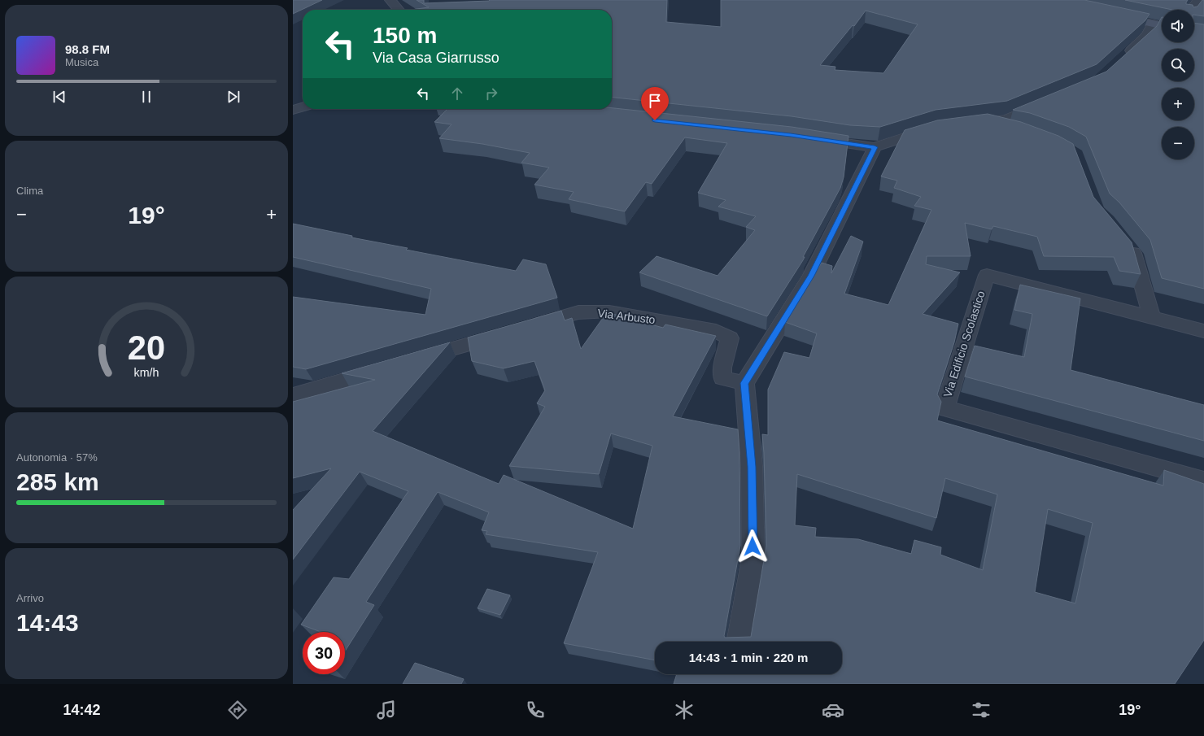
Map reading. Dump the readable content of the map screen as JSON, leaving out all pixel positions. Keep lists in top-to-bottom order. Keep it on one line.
{"streets":{"street":["Via Arbusto","Via Edificio Scolastico"]},"page":{"map_buttons":["+","−"],"turn":["150 m","Via Casa Giarrusso"],"song":["98.8 FM","Musica"],"tile":["Clima",["Autonomia · 57%","285 km"],["Arrivo","14:43"]],"heat":["−","19°","+"],"limit":"30","trip":"14:43 · 1 min · 220 m","tabs":["14:42","19°"],"gauge":["20","km/h"]}}
